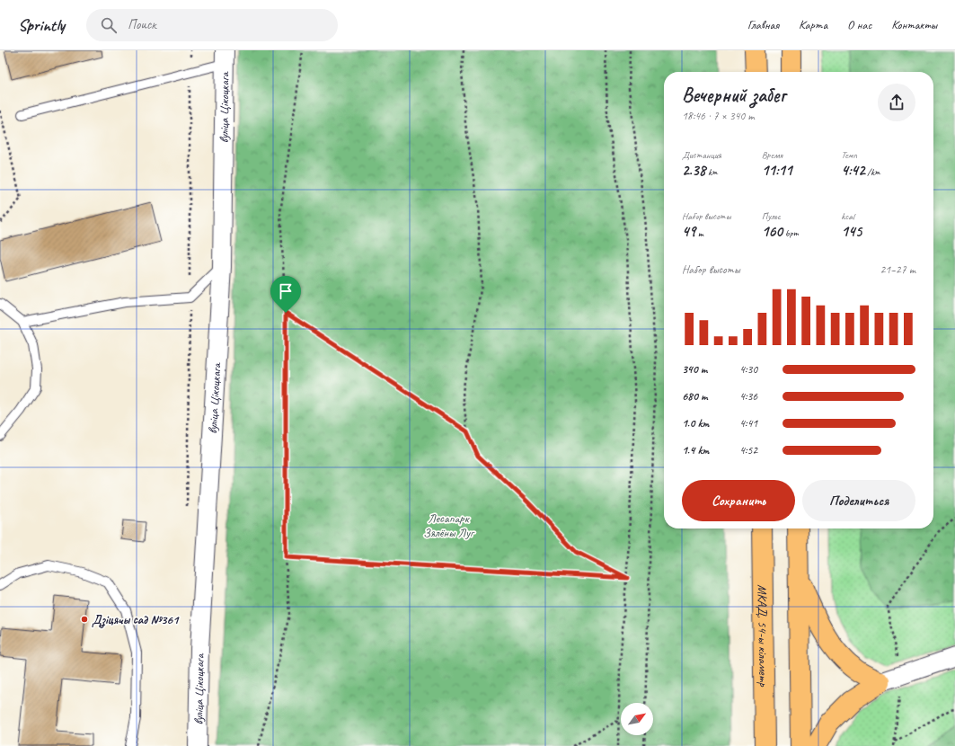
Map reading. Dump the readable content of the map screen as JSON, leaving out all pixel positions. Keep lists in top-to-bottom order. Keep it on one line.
{"streets":{"highway":["МКАД, 54-ы кіламетр"],"street":["вуліца Цікоцкага"]},"parks":["Лесапарк Зялёны Луг"],"places":["Дзіцячы сад №361"],"north":"top right","page":{"header":"Sprintly","search":"Поиск","nav":["Главная","Карта","О нас","Контакты"],"heading":["Вечерний забег","18:46 · 7 × 340 m"],"stats":[["Дистанция","2.38 km"],["Время","11:11"],["Темп","4:42 /km"],["Набор высоты","49 m"],["Пульс","160 bpm"],["kcal","145"]],"chart":["Набор высоты","21–27 m"],"list":[{"name":"340 m","note":"4:30"},{"name":"680 m","note":"4:36"},{"name":"1.0 km","note":"4:41"},{"name":"1.4 km","note":"4:52"}],"buttons":["Сохранить","Поделиться"]}}
